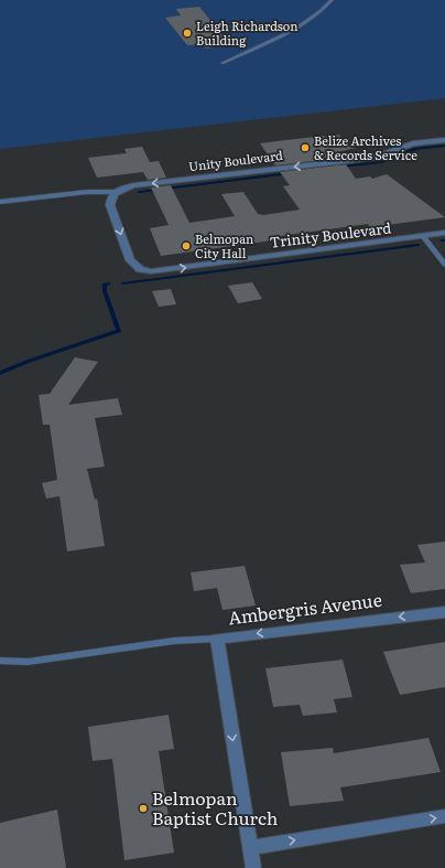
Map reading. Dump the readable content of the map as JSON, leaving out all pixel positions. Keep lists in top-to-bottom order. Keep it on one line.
{"streets":{"street":["Unity Boulevard","Trinity Boulevard","Ambergris Avenue"]},"crossings":[["Unity Boulevard","Trinity Boulevard"]],"one_way":["Unity Boulevard","Trinity Boulevard"],"places":["Leigh Richardson Building","Belize Archives & Records Service","Belmopan City Hall","Belmopan Baptist Church"]}
